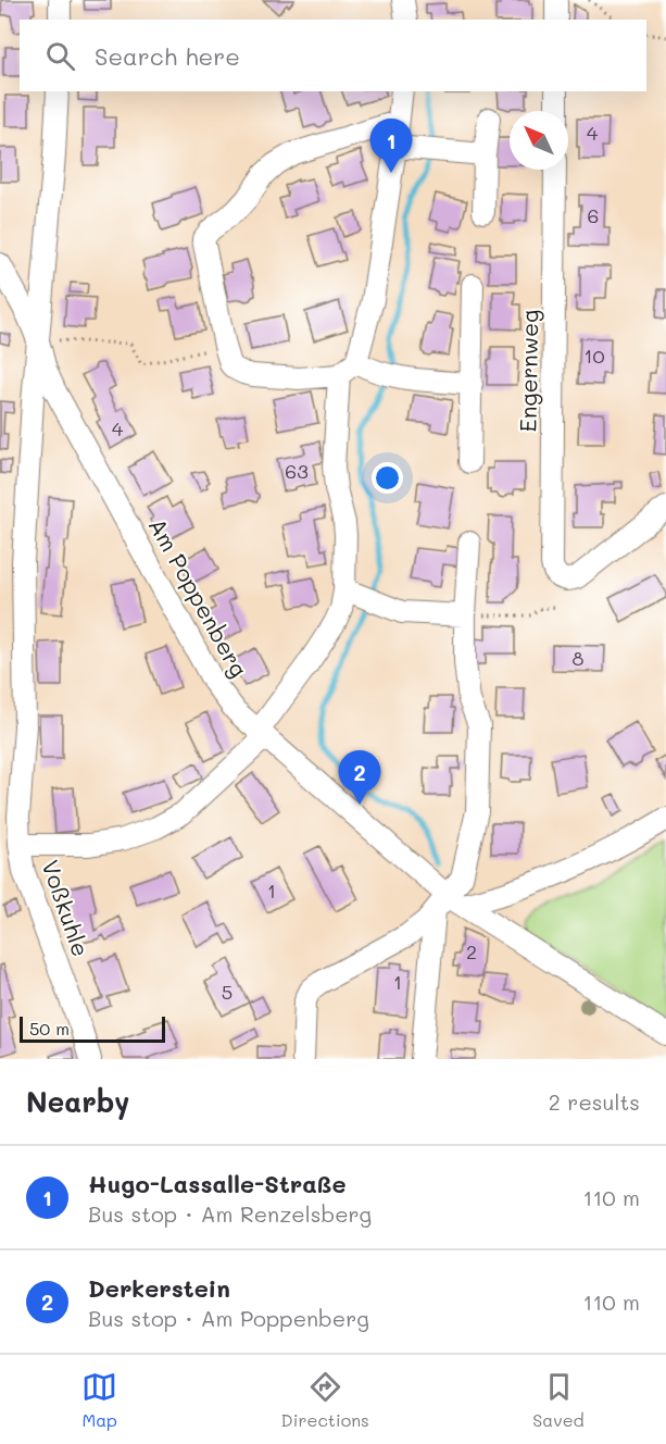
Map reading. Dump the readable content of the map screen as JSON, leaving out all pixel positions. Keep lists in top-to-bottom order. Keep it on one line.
{"streets":{"street":["Engernweg","Am Poppenberg","Voßkuhle"]},"crossings":[["Am Poppenberg","Voßkuhle"]],"house_numbers":["4","6","10","4","63","8","1","2","1","5"],"scale_bar":"50 m","north":"top left","page":{"search":"Search here","pins":["1","2"],"scale":"50 m","heading":["Nearby","2 results"],"list":[{"mark":"1","name":"Hugo-Lassalle-Straße","note":"Bus stop · Am Renzelsberg","value":"110 m"},{"mark":"2","name":"Derkerstein","note":"Bus stop · Am Poppenberg","value":"110 m"}],"nav":["Map","Directions","Saved"]}}
